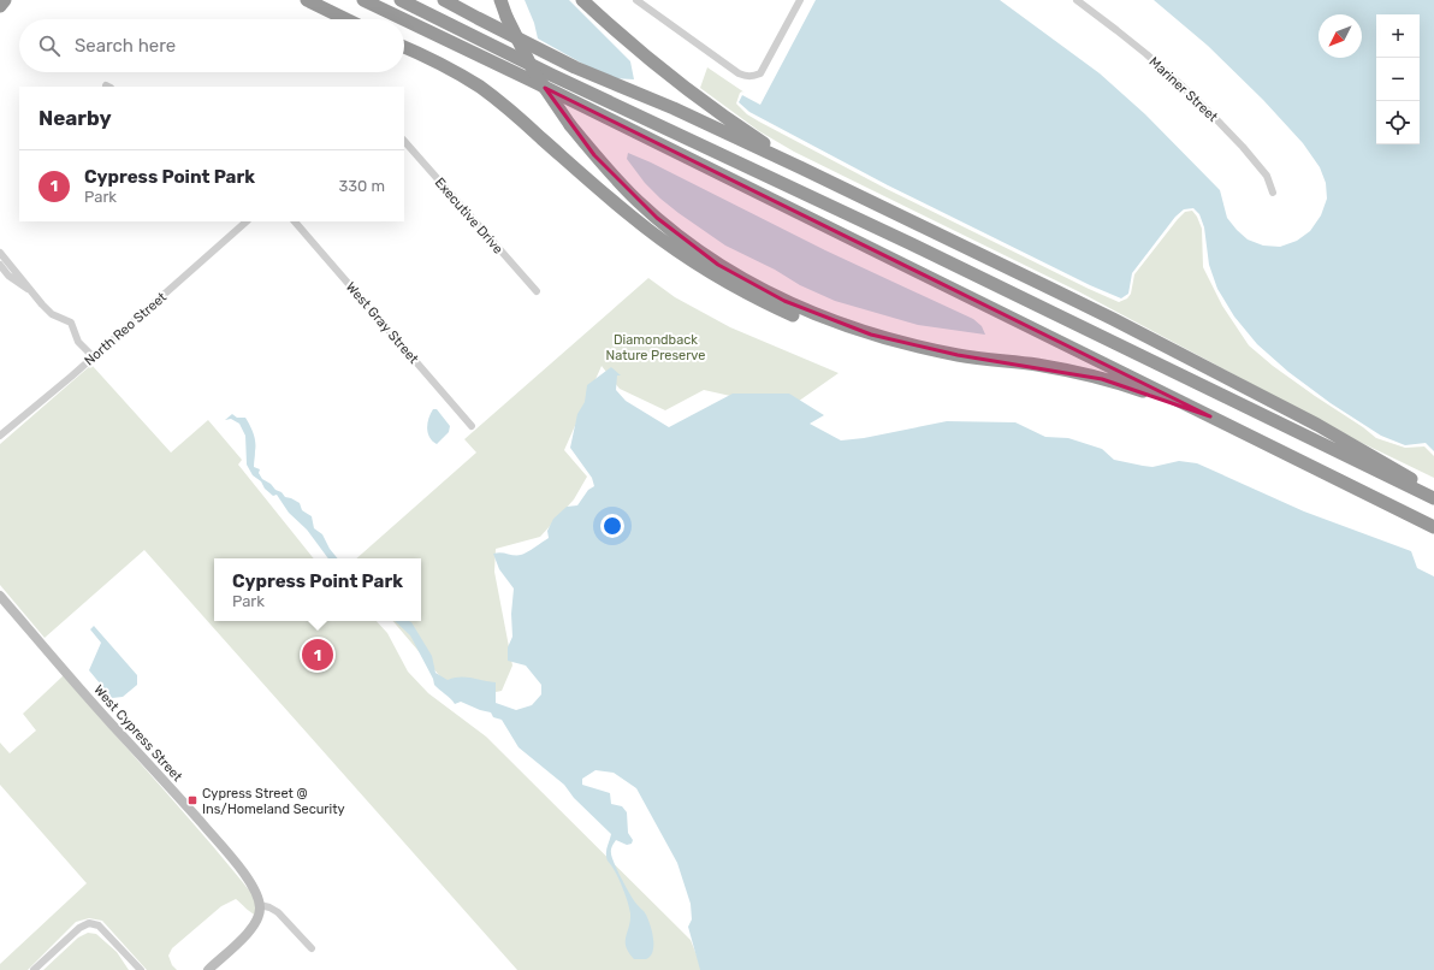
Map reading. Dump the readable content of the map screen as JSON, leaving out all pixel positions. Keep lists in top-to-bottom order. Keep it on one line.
{"streets":{"street":["Mariner Street","Executive Drive","West Gray Street","North Reo Street","West Cypress Street"]},"parks":["Diamondback Nature Preserve"],"places":{"transit":["Cypress Street @ Ins/Homeland Security"]},"north":"bottom left","page":{"map_buttons":["+","−"],"search":"Search here","heading":"Nearby","list":[{"mark":"1","name":"Cypress Point Park","note":"Park","value":"330 m"}],"popup":["Cypress Point Park","Park"],"pins":"1"}}
